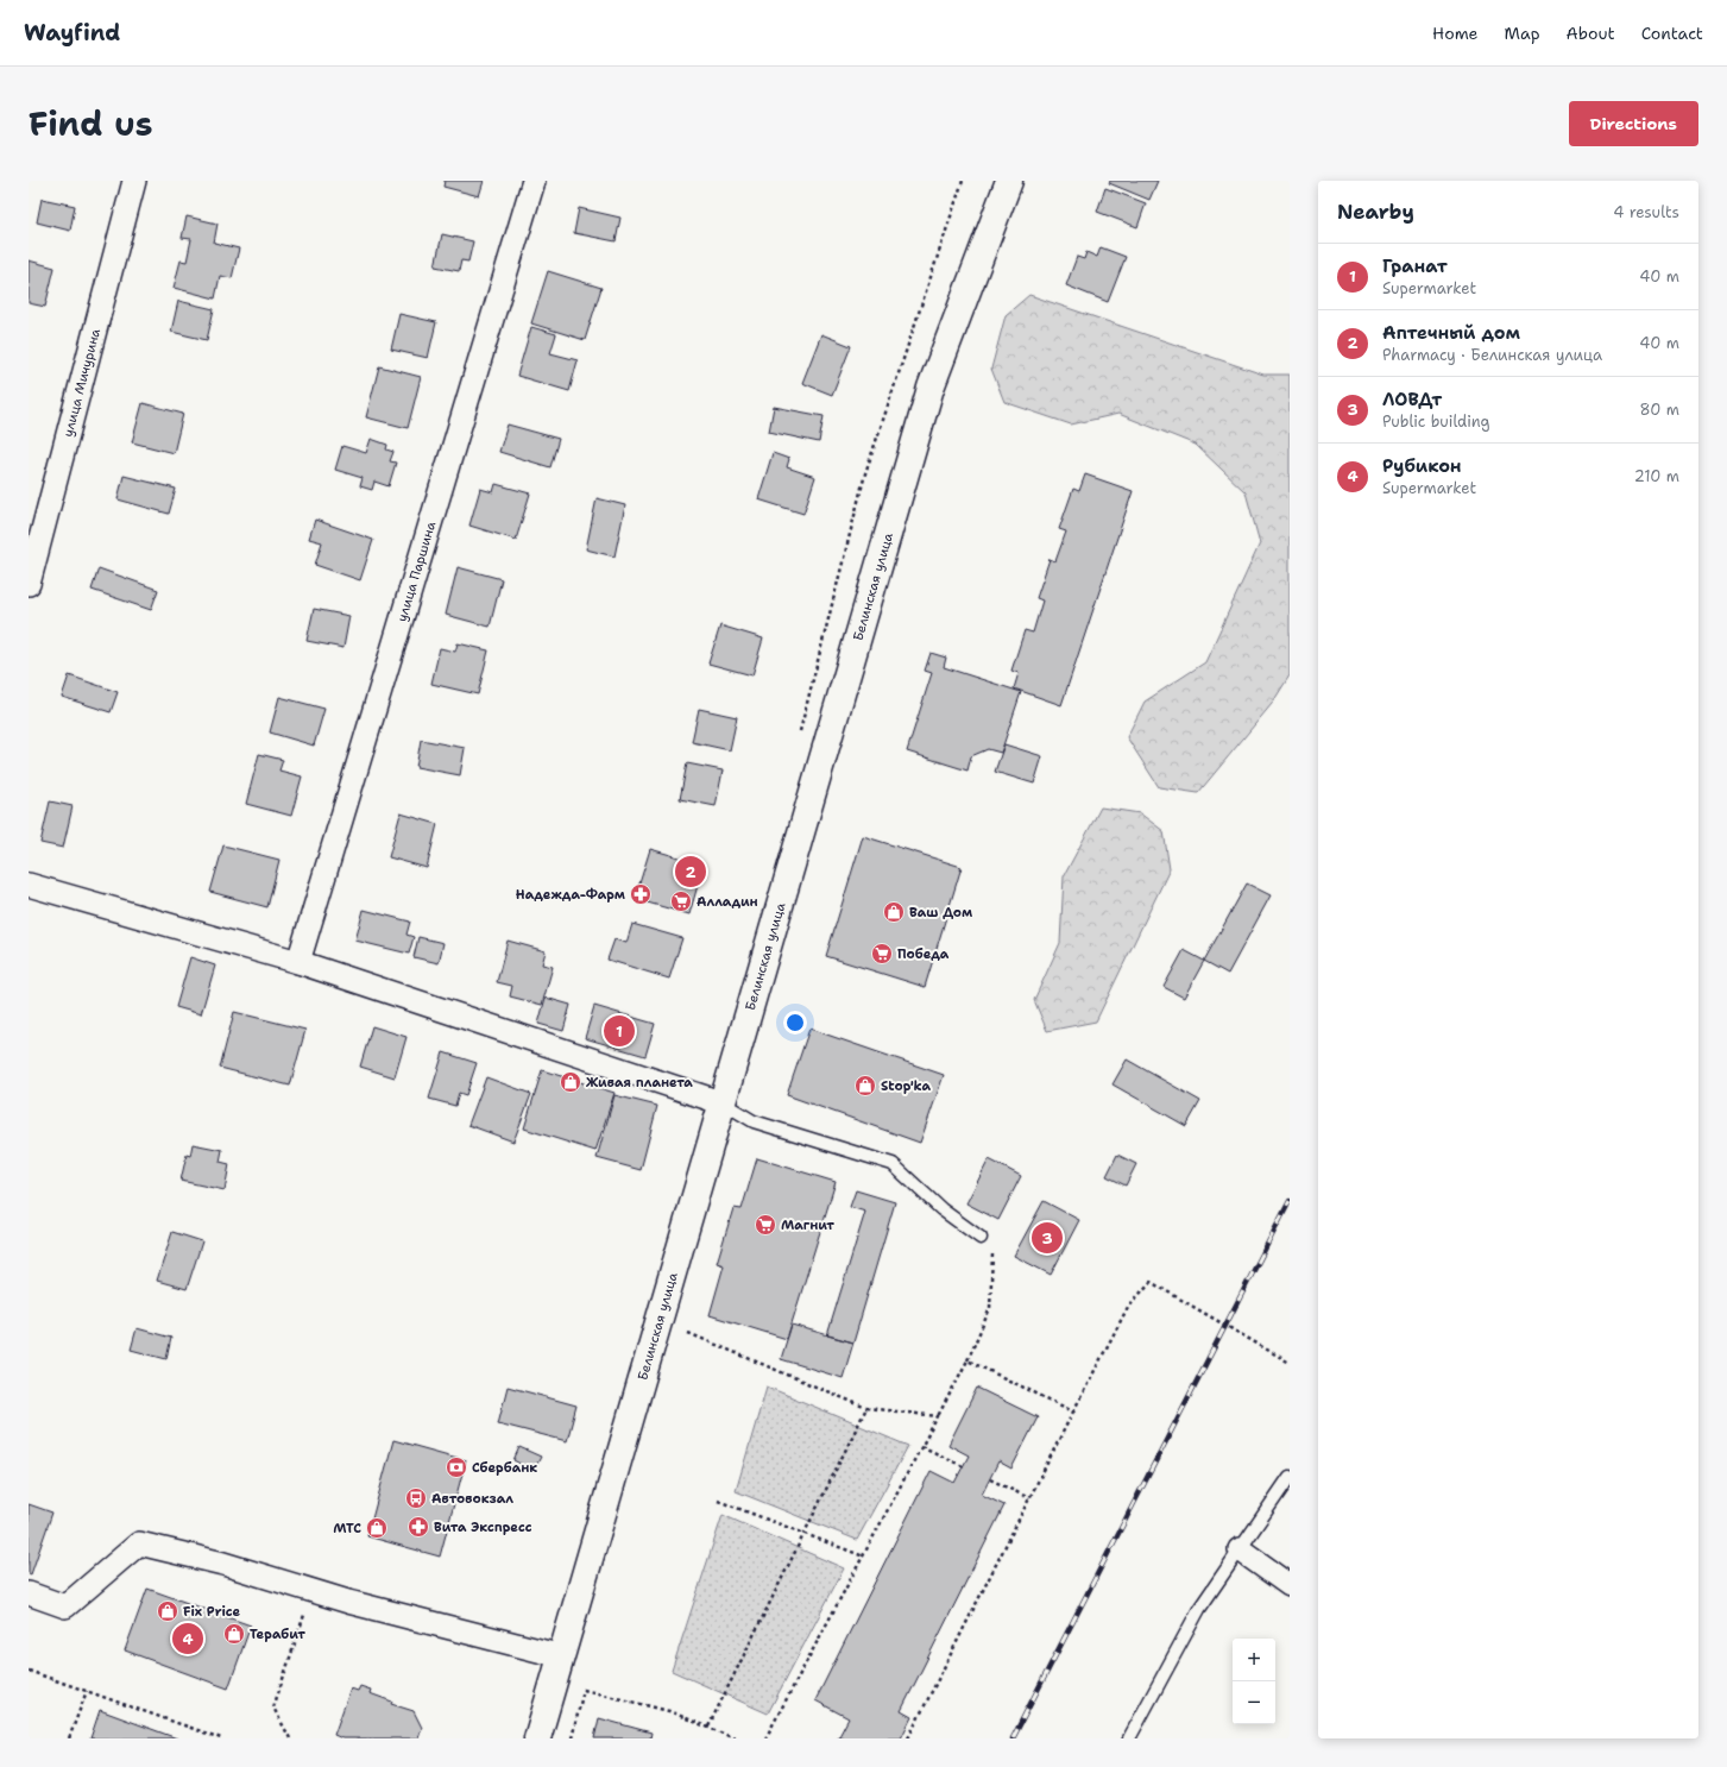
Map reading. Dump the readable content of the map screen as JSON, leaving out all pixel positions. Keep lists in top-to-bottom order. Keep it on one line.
{"streets":{"main road":["Белинская улица"],"street":["улица Мичурина","улица Паршина"]},"places":{"pharmacy":["Надежда-Фарм","Вита Экспресс"],"supermarket":["Алладин","Победа","Магнит"],"shop":["Ваш Дом","Живая планета","Stop'ka","МТС","Fix Price","Терабит"],"bank":["Сбербанк"],"bus stop":["Автовокзал"]},"page":{"header":"Wayfind","nav":["Home","Map","About","Contact"],"title":"Find us","buttons":"Directions","heading":["Nearby","4 results"],"list":[{"mark":"1","name":"Гранат","note":"Supermarket","value":"40 m"},{"mark":"2","name":"Аптечный дом","note":"Pharmacy · Белинская улица","value":"40 m"},{"mark":"3","name":"ЛОВДт","note":"Public building","value":"80 m"},{"mark":"4","name":"Рубикон","note":"Supermarket","value":"210 m"}],"pins":["2","1","3","4"],"map_buttons":["+","−"]}}
